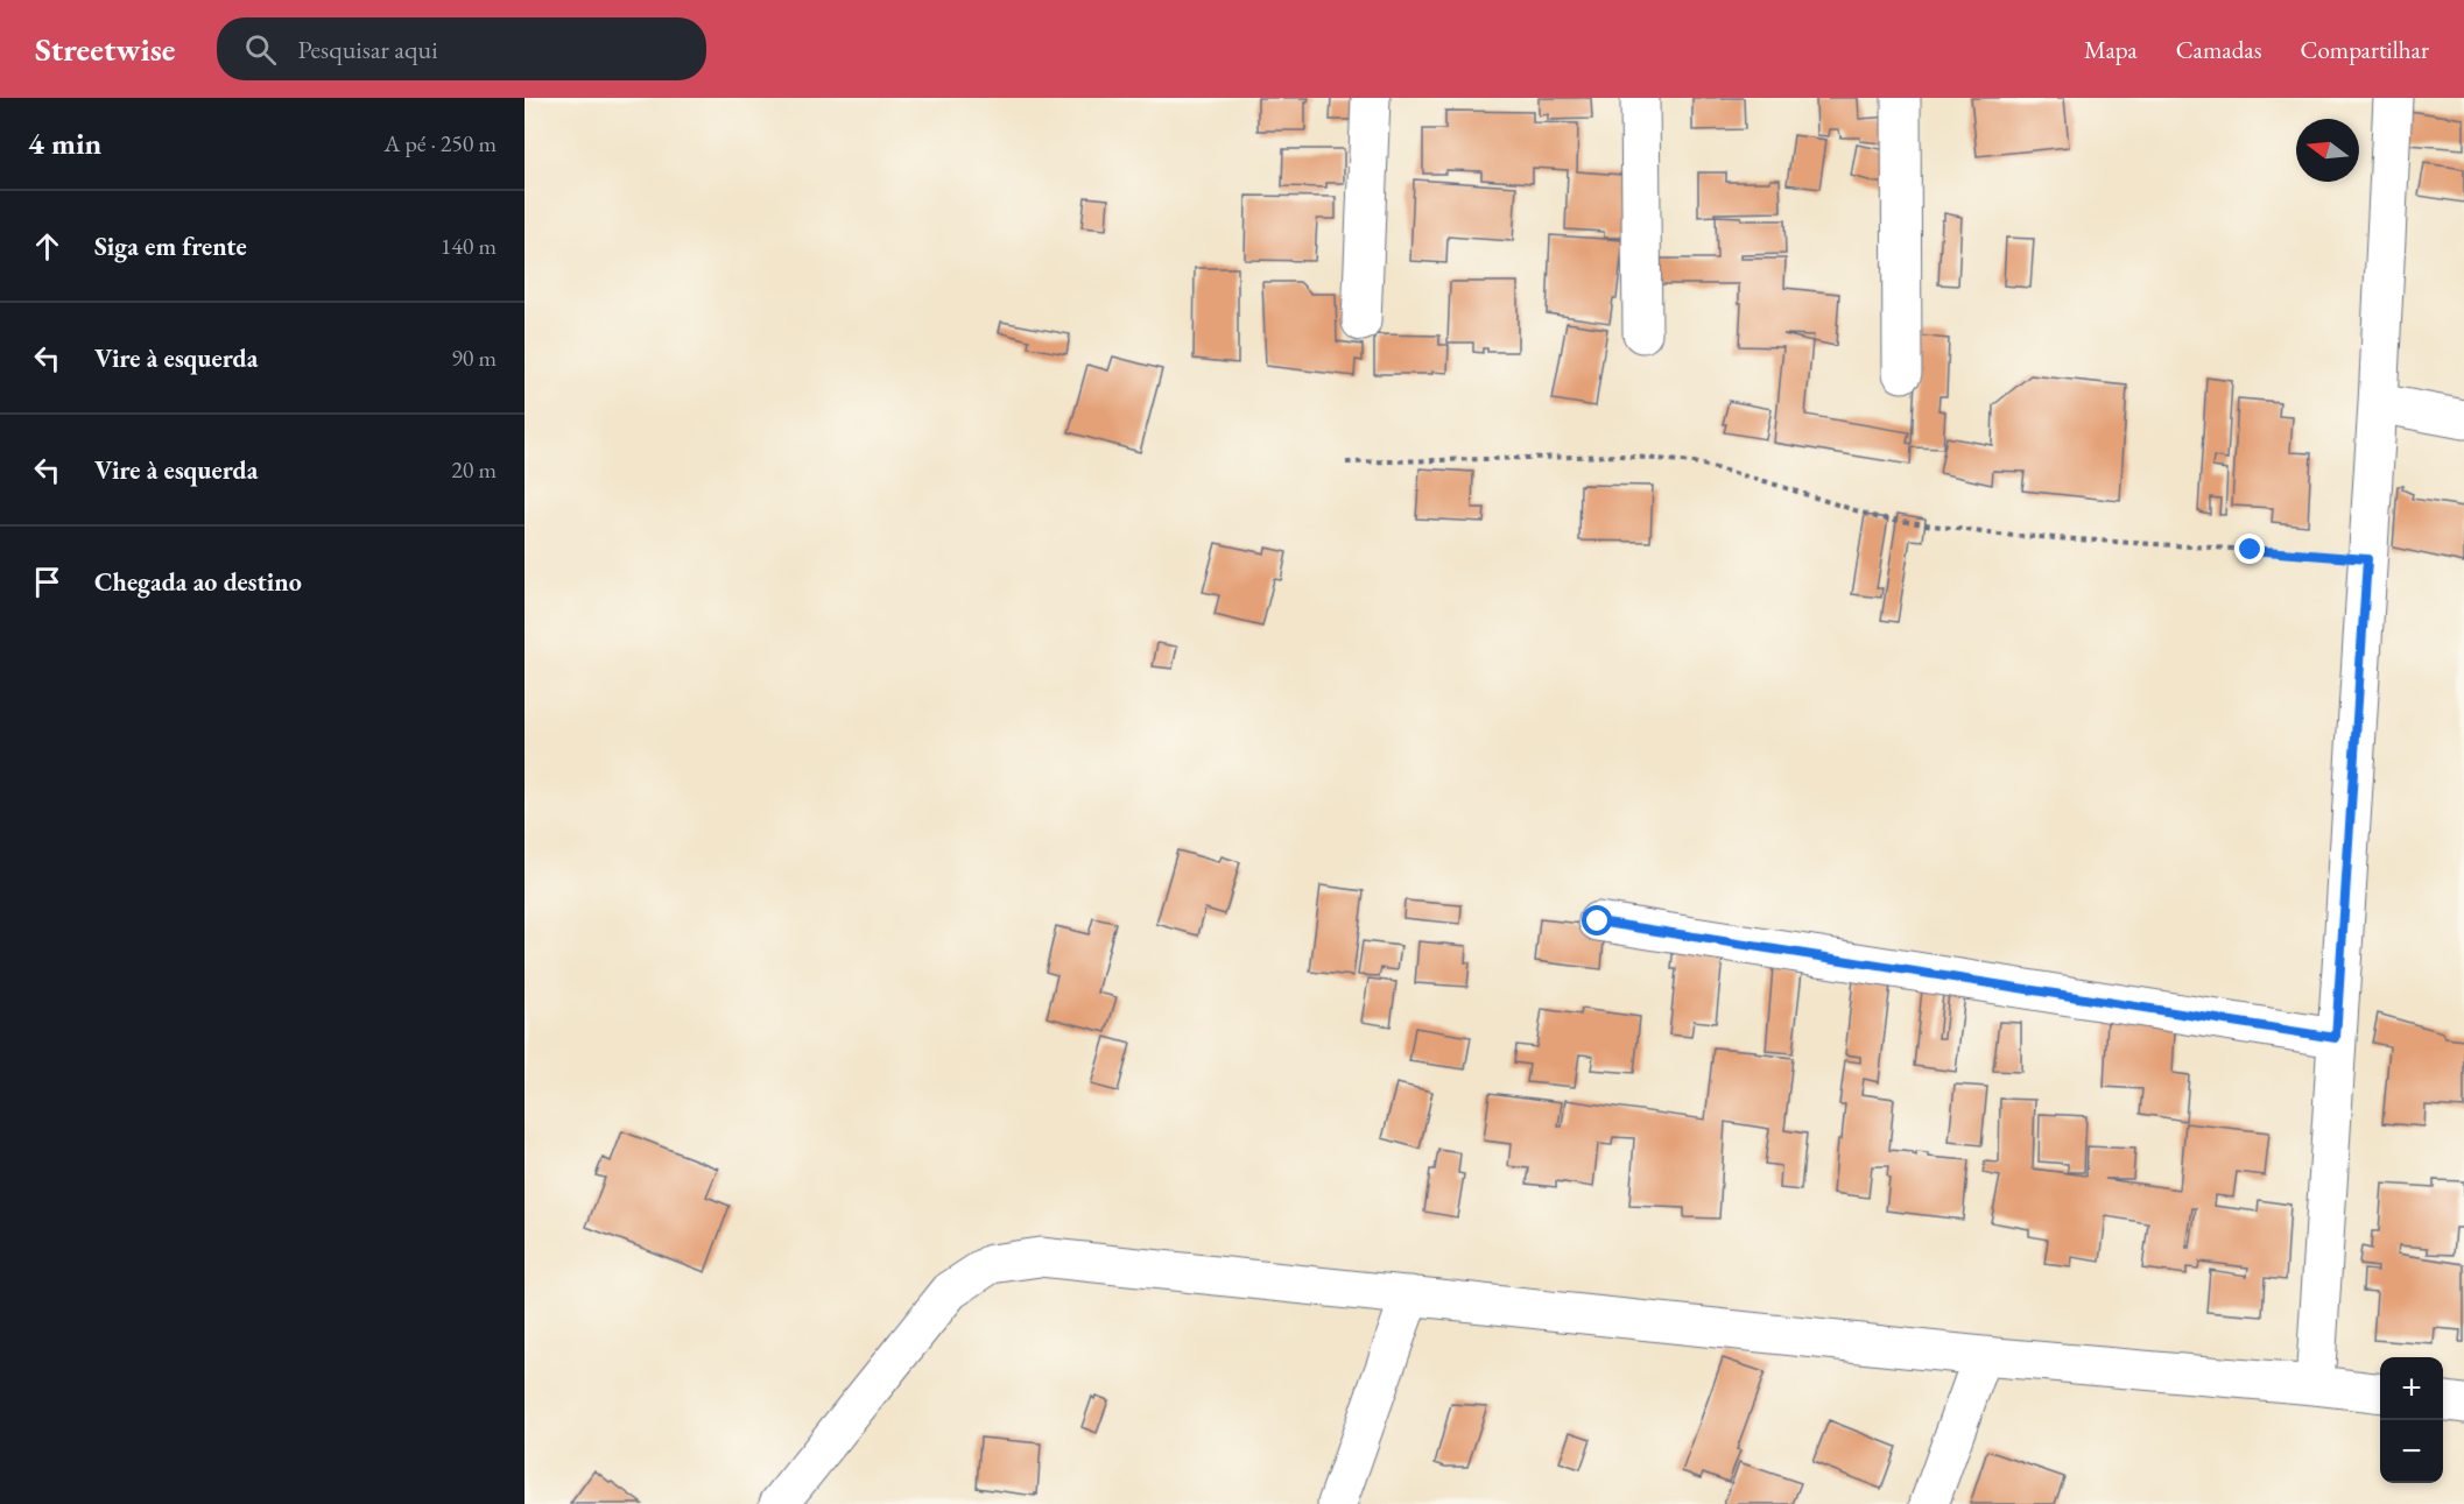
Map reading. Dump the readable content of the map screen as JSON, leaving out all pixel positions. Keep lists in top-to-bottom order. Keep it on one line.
{"north":"left","page":{"header":"Streetwise","search":"Pesquisar aqui","nav":["Mapa","Camadas","Compartilhar"],"heading":["4 min","A pé · 250 m"],"list":[["Siga em frente","140 m"],["Vire à esquerda","90 m"],["Vire à esquerda","20 m"],"Chegada ao destino"],"map_buttons":["+","−"]}}
